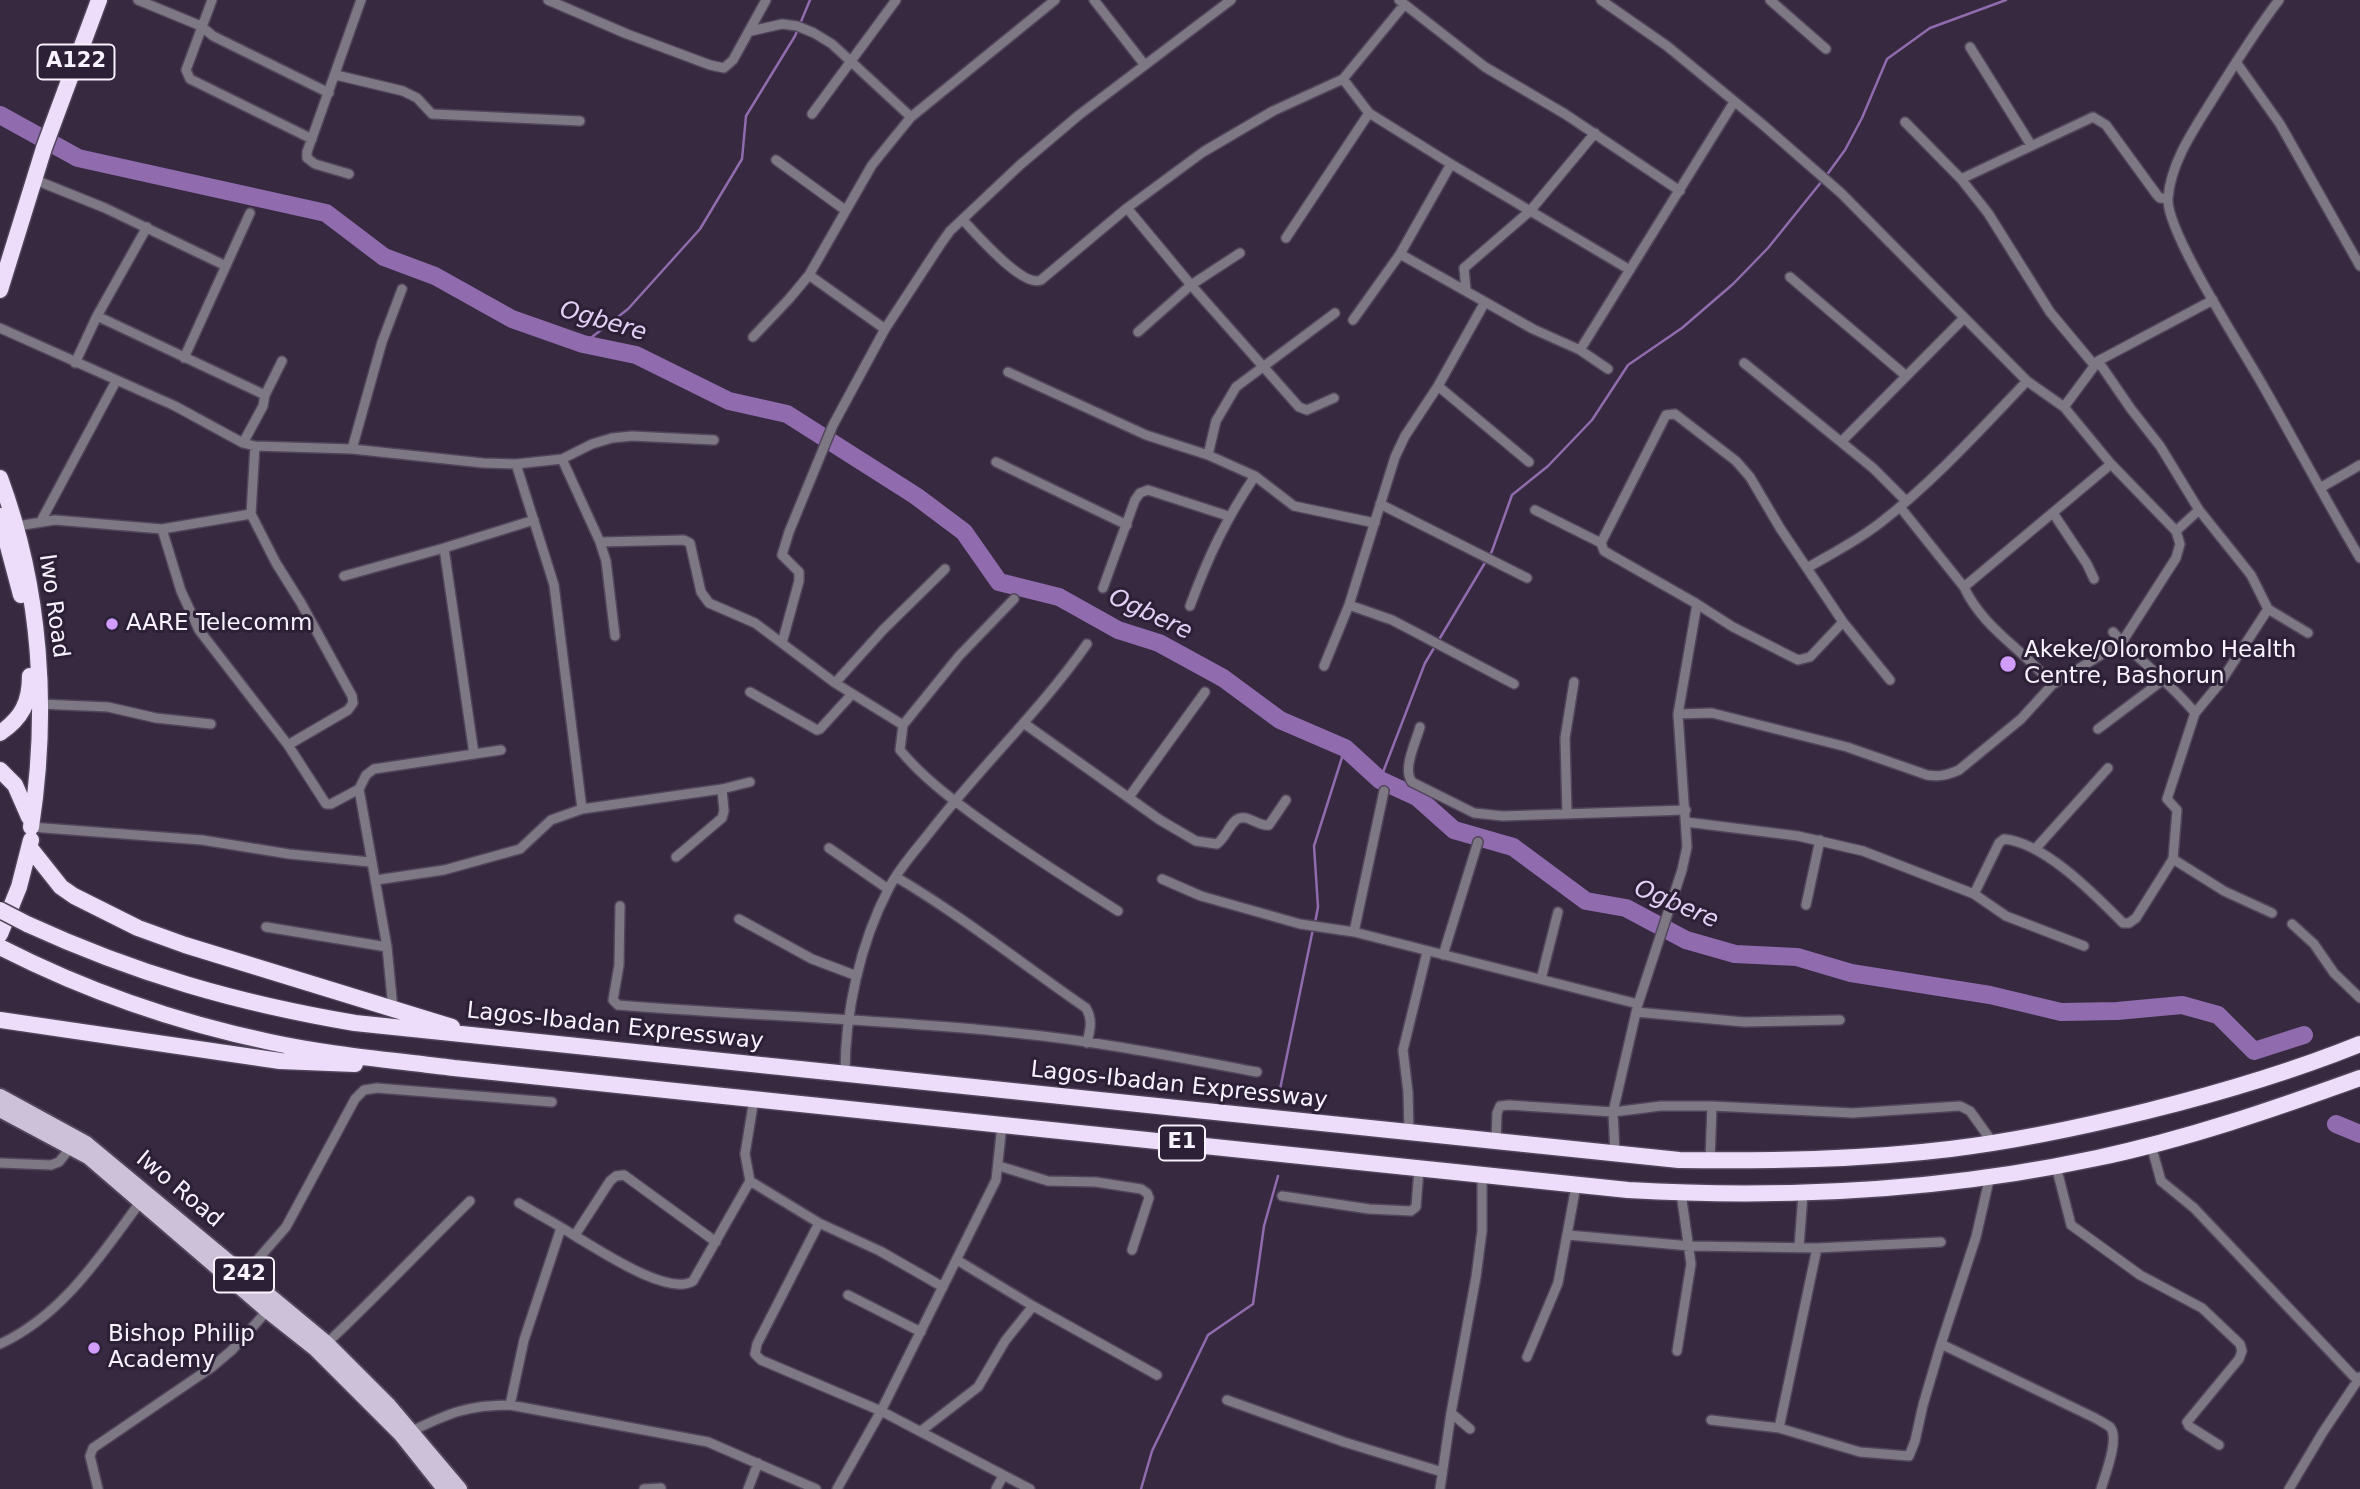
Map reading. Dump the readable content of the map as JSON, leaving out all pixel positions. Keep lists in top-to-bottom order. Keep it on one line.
{"streets":{"highway":["A122","Iwo Road","Lagos-Ibadan Expressway","E1"],"main road":["242"]},"water":["Ogbere"],"places":["AARE Telecomm","Akeke/Olorombo Health Centre, Bashorun","Bishop Philip Academy"]}
